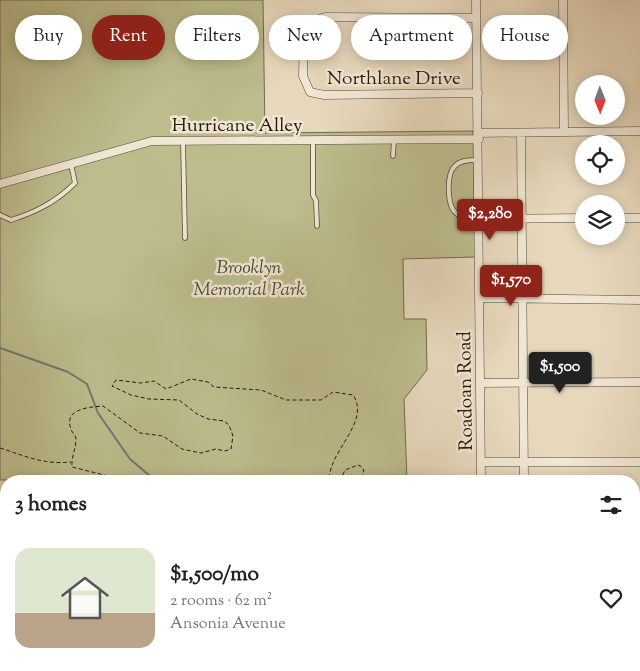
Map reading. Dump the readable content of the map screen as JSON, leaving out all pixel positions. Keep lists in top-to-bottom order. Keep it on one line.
{"streets":{"street":["Northlane Drive","Hurricane Alley","Roadoan Road"]},"crossings":[["Northlane Drive","Roadoan Road"],["Hurricane Alley","Roadoan Road"]],"parks":["Brooklyn Memorial Park"],"north":"bottom","page":{"chip":["Buy","Rent","Filters","New","Apartment","House"],"price":["$2,280","$1,570","$1,500"],"heading":"3 homes","list":[{"name":"$1,500/mo","note":"2 rooms · 62 m² · Ansonia Avenue"}]}}
